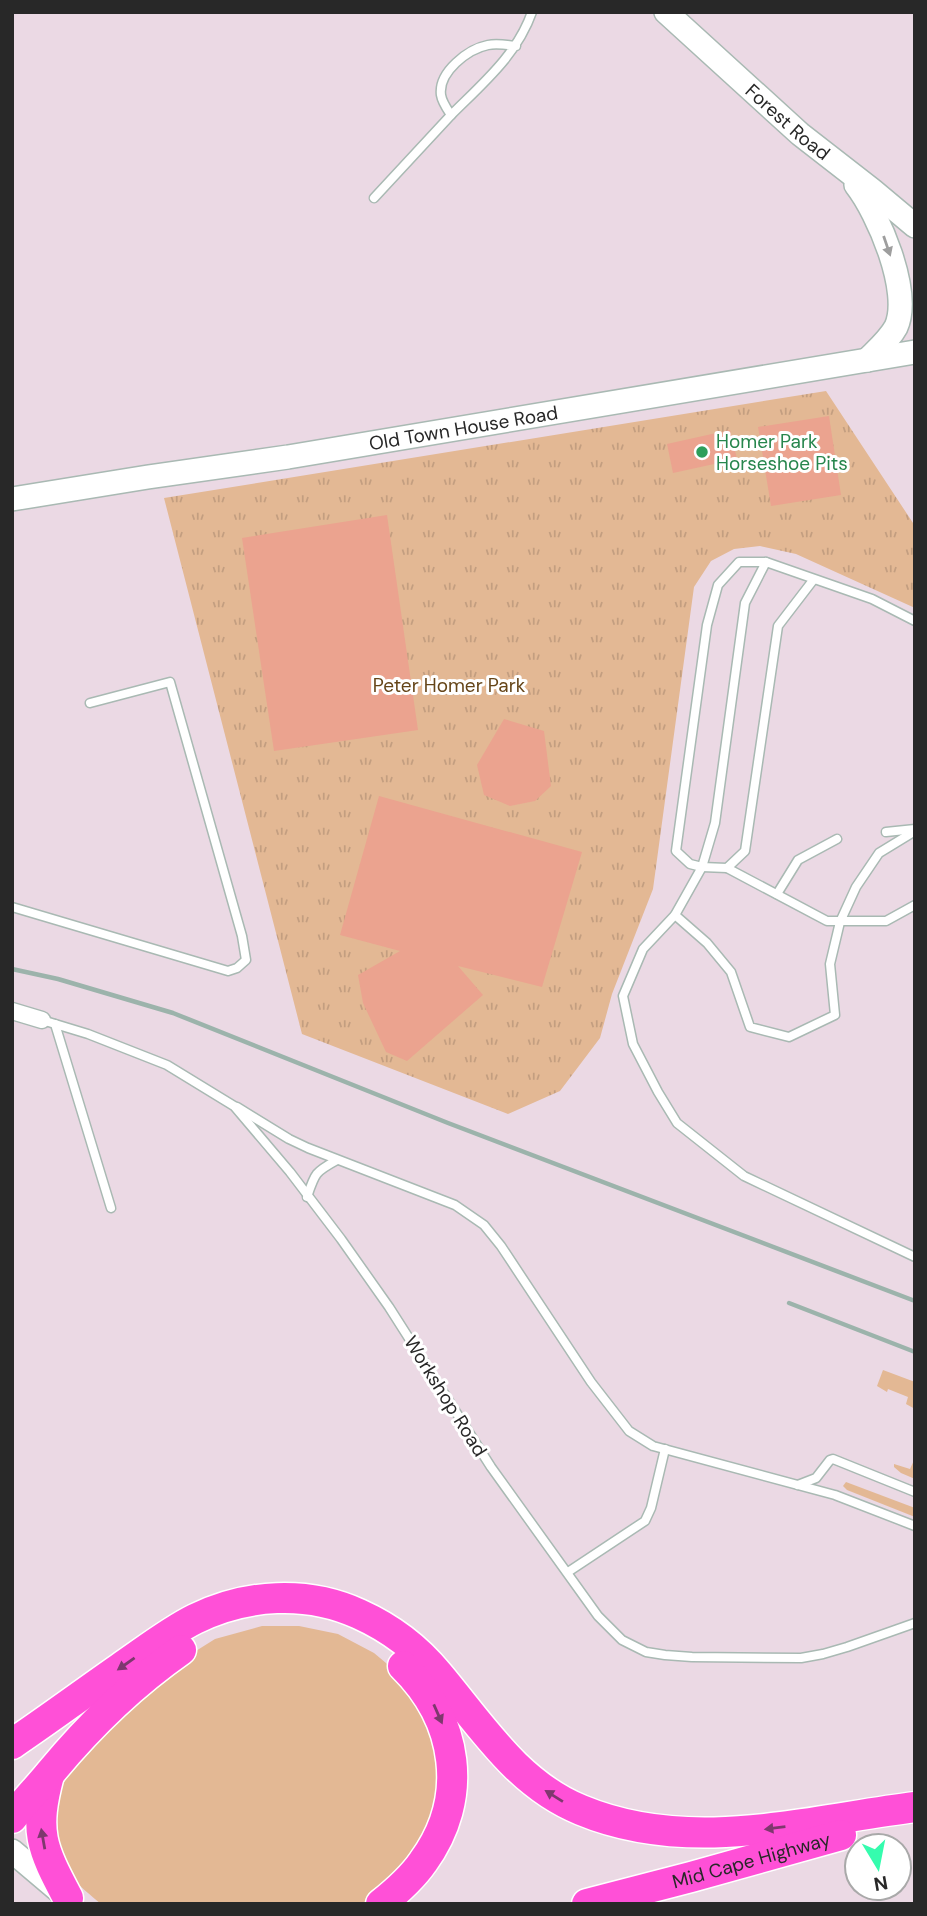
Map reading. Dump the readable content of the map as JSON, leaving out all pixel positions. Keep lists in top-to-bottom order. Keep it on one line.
{"streets":{"highway":["Mid Cape Highway"],"main road":["Forest Road","Old Town House Road"],"street":["Workshop Road"]},"parks":["Peter Homer Park"],"places":["Homer Park Horseshoe Pits"],"north":"bottom"}
